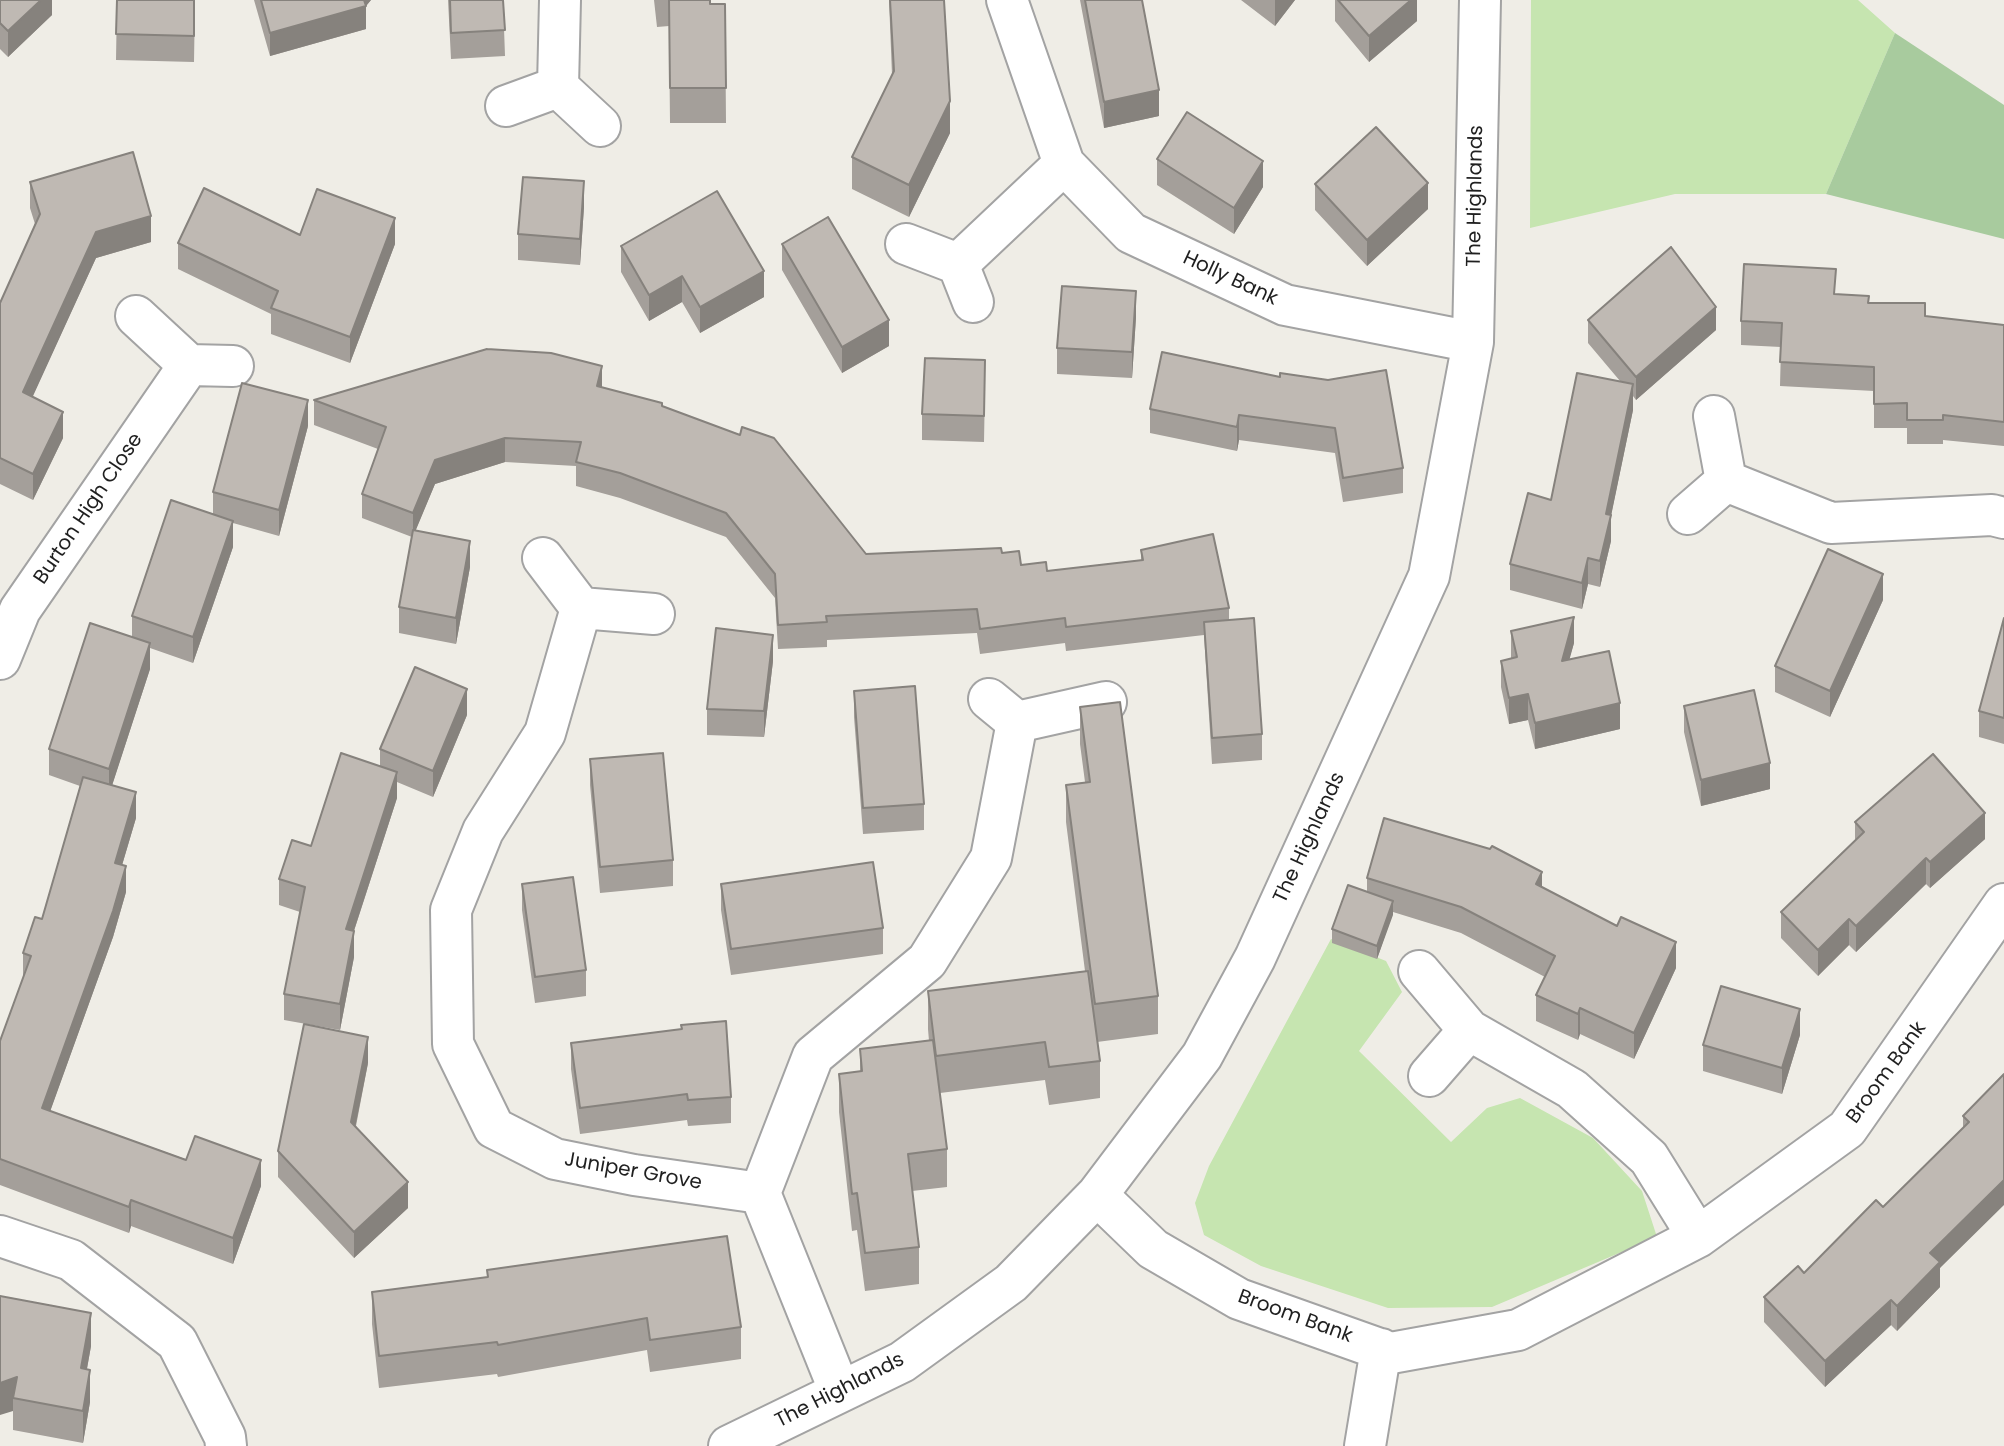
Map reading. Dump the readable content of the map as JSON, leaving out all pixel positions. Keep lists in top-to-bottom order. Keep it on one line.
{"streets":{"street":["The Highlands","Holly Bank","Burton High Close","Broom Bank","Juniper Grove"]},"crossings":[["The Highlands","Holly Bank"],["The Highlands","Broom Bank"]]}
